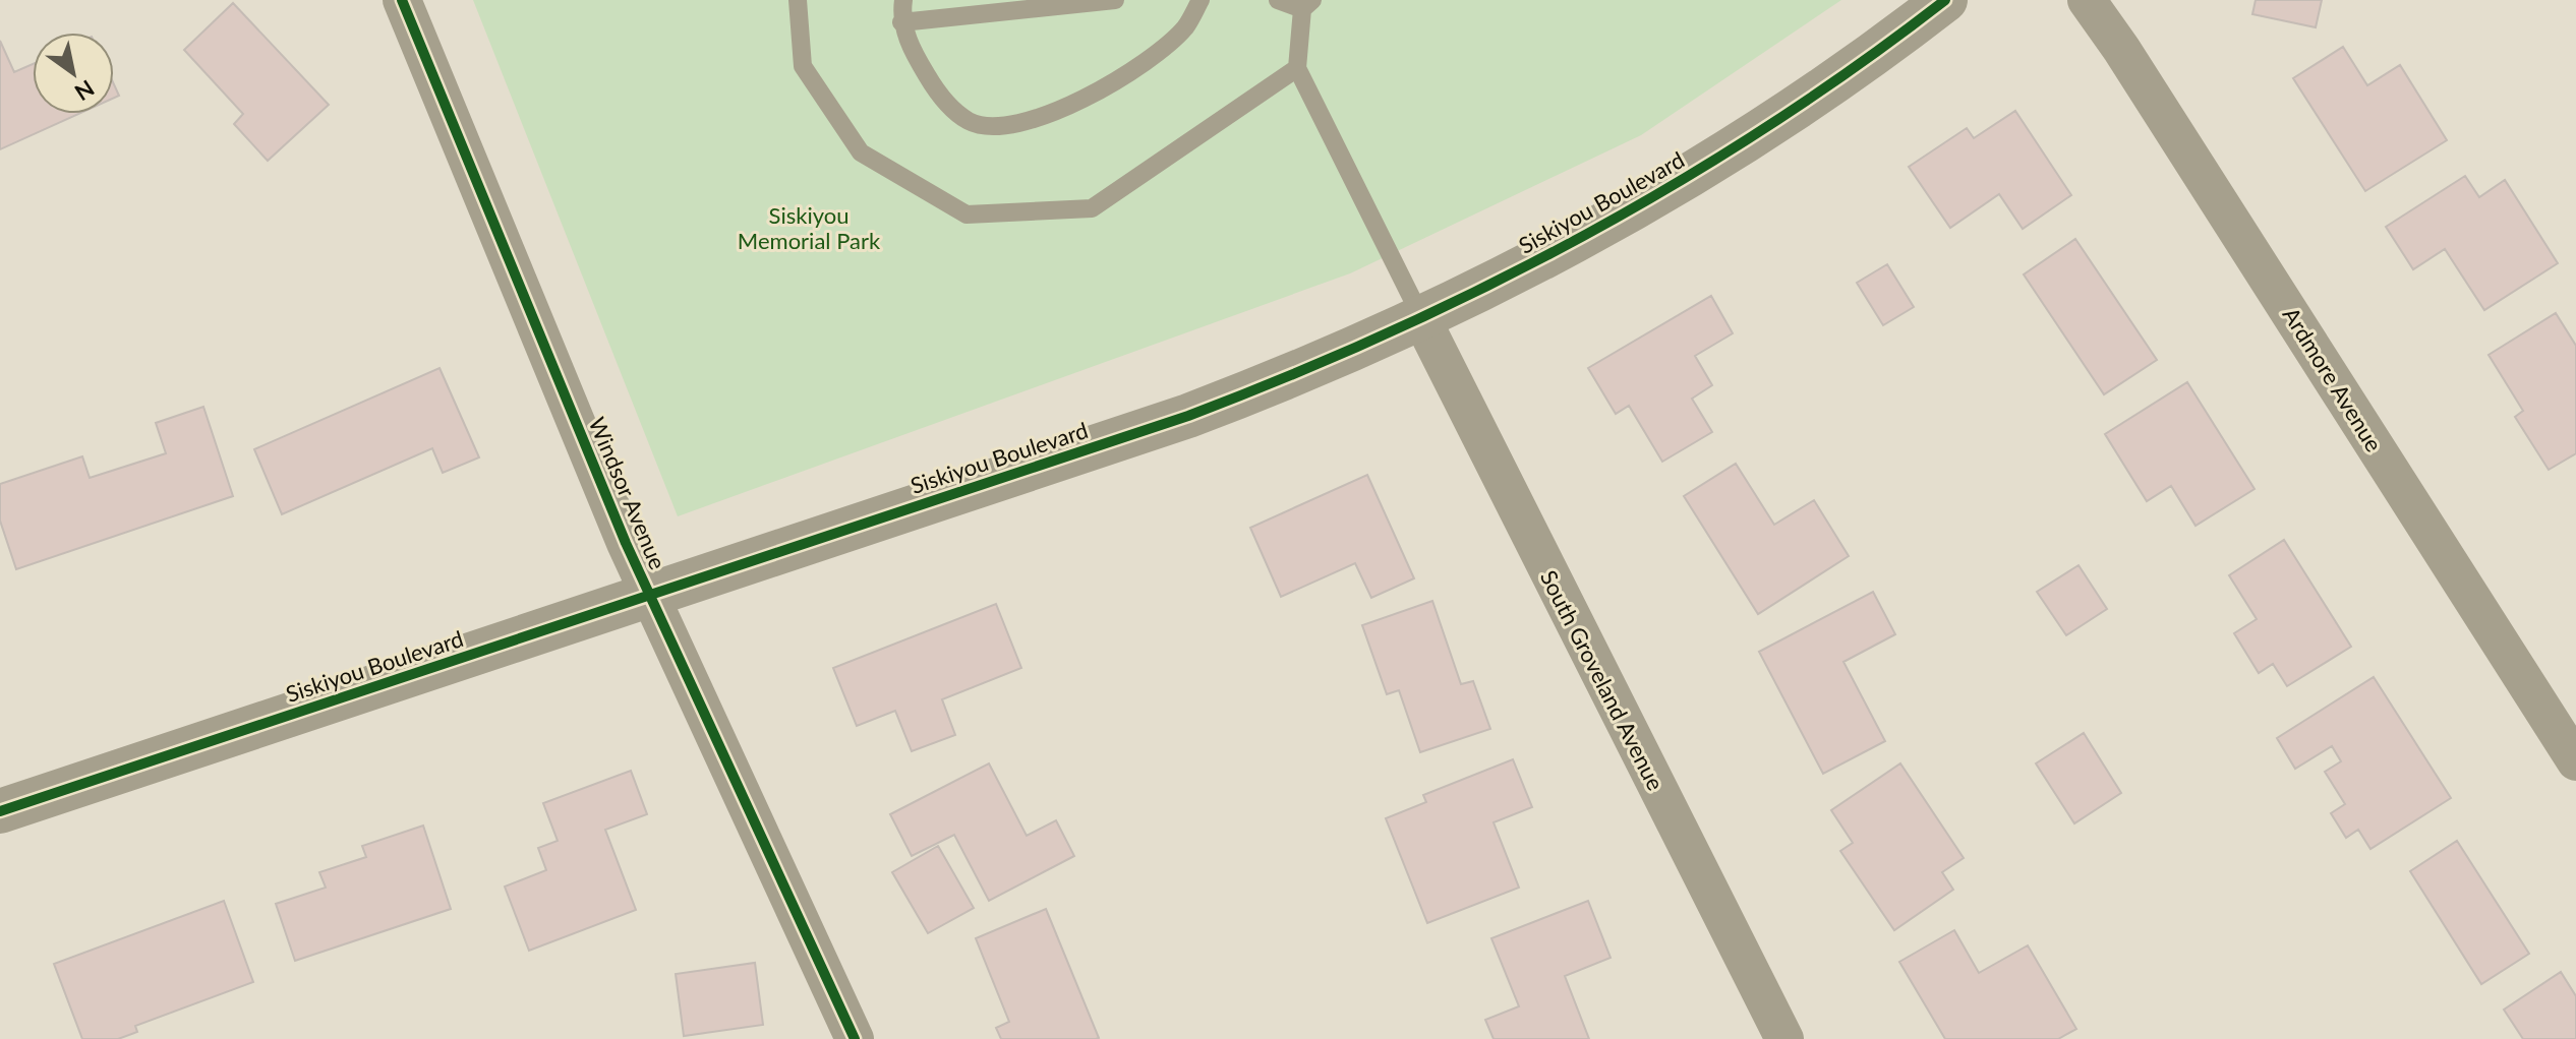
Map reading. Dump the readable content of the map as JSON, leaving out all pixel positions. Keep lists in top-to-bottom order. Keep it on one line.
{"streets":{"street":["Siskiyou Boulevard","Ardmore Avenue","Windsor Avenue","South Groveland Avenue"]},"crossings":[["Siskiyou Boulevard","Windsor Avenue"],["Siskiyou Boulevard","South Groveland Avenue"]],"parks":["Siskiyou Memorial Park"],"north":"bottom right"}
